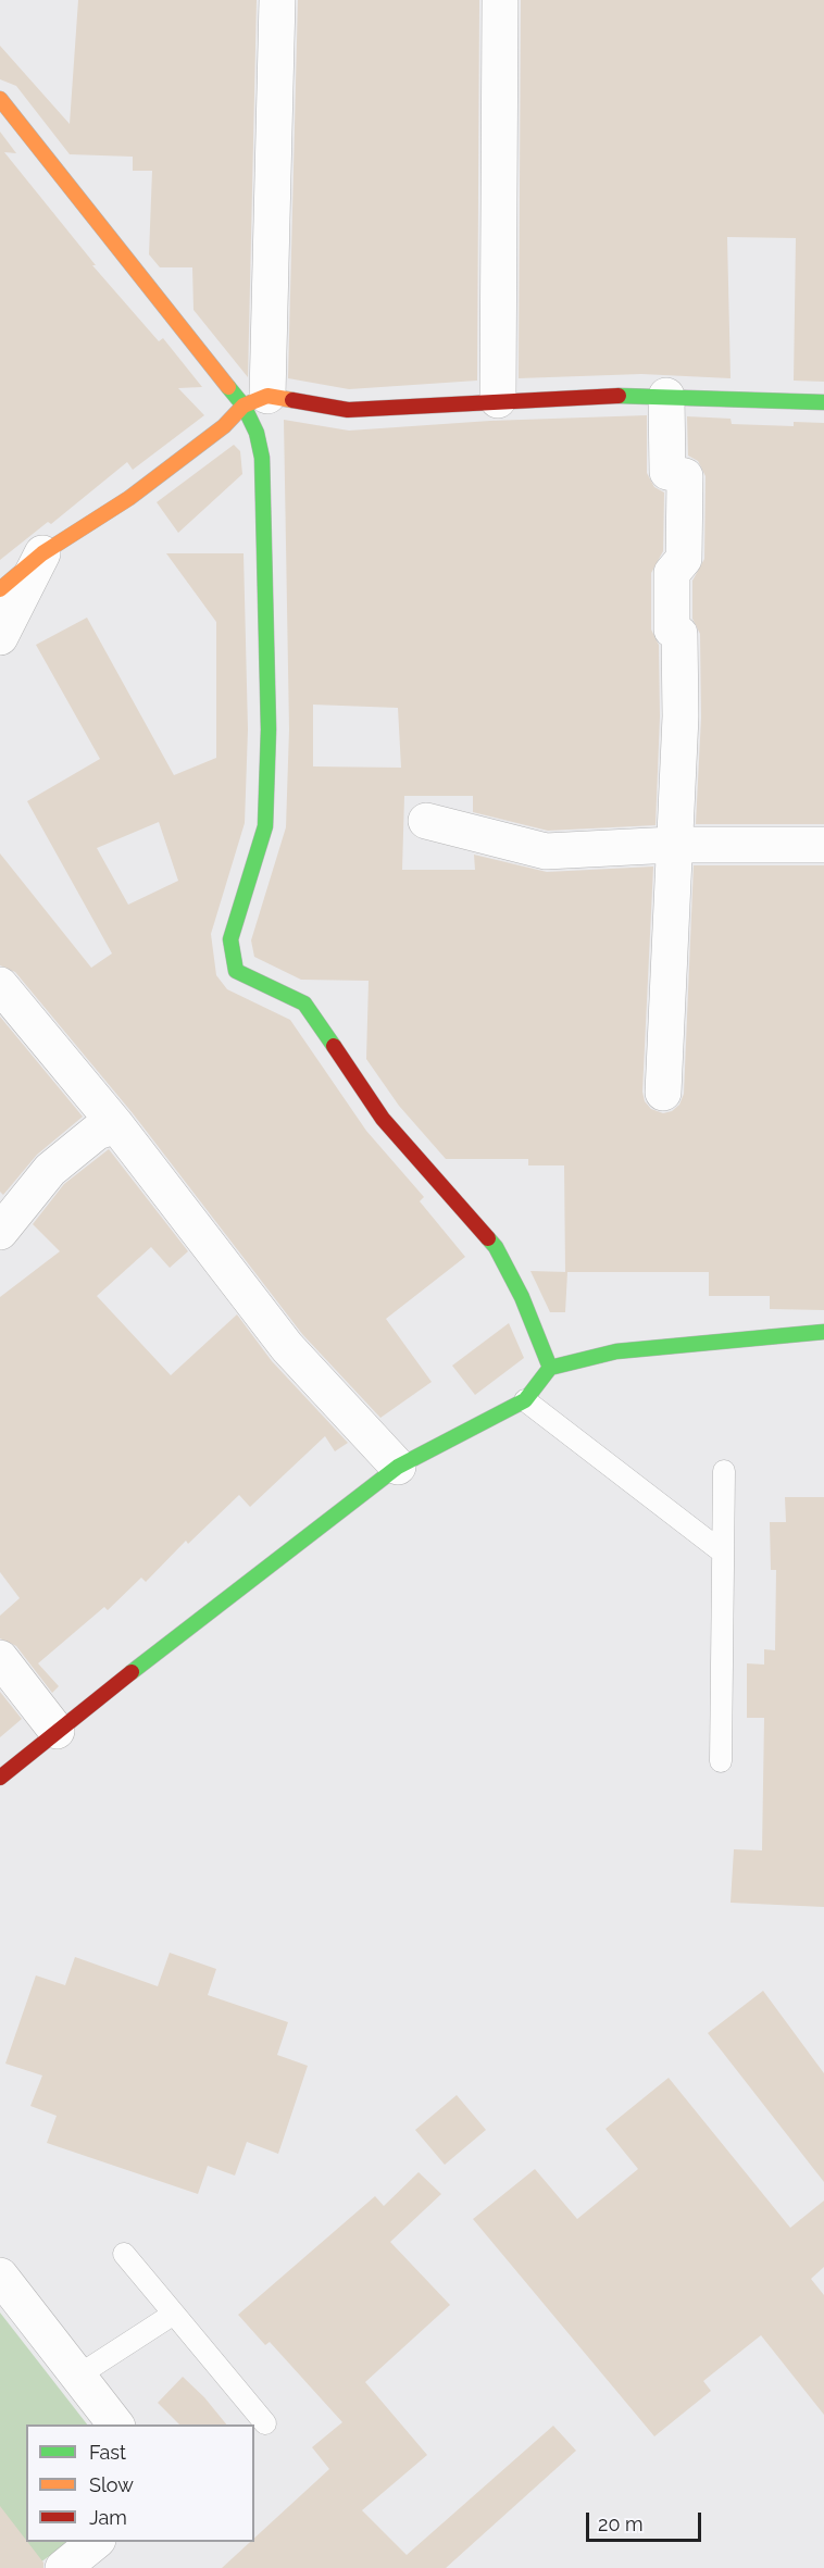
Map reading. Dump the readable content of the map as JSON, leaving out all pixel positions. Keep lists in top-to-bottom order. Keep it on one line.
{"legend":["Fast","Slow","Jam"],"scale_bar":"20 m"}
